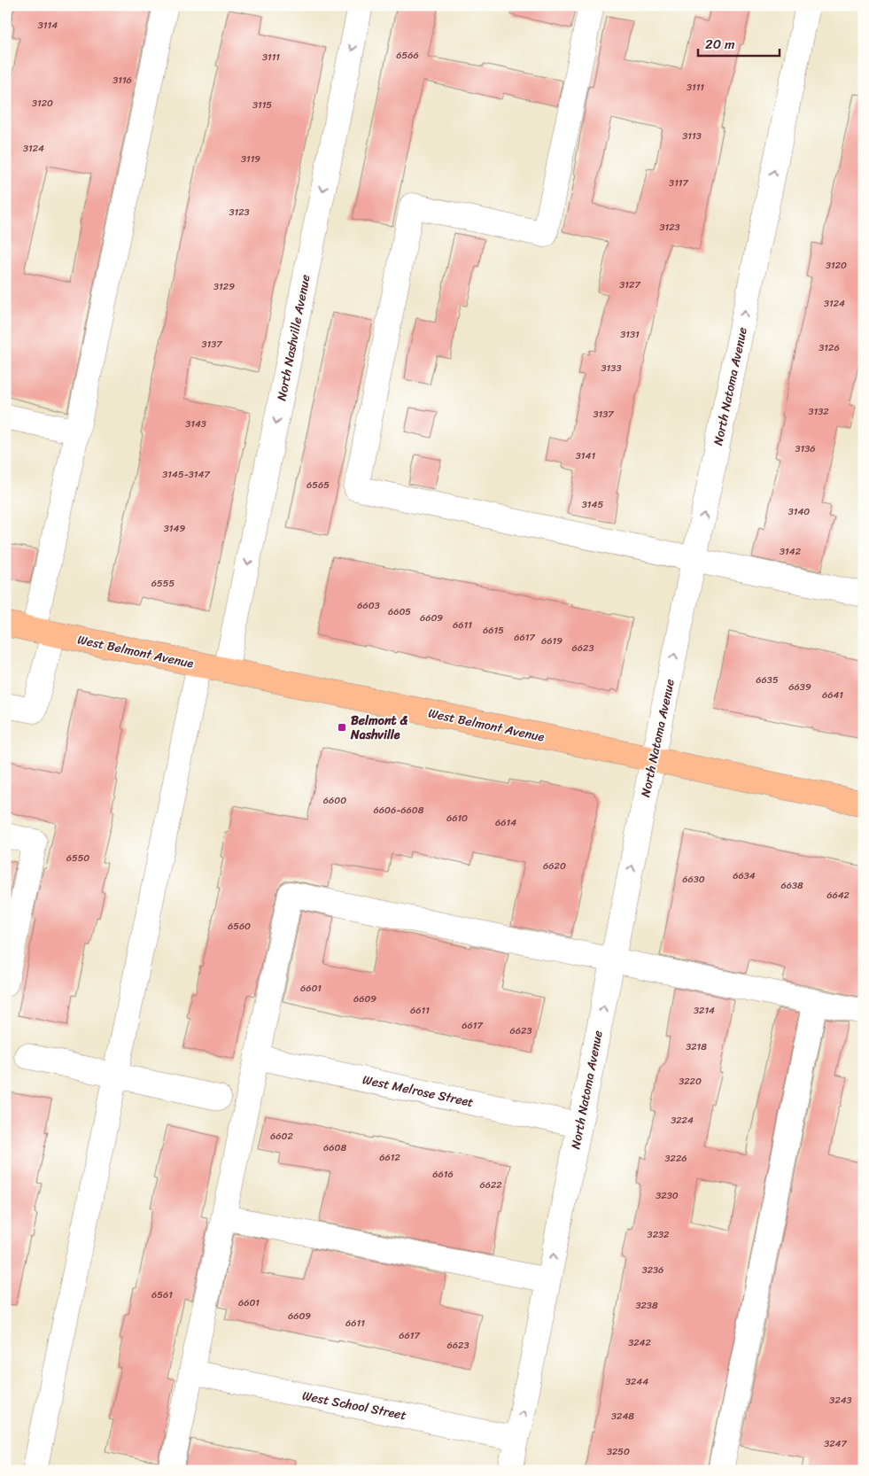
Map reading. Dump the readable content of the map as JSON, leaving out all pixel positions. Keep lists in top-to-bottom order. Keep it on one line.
{"streets":{"main road":["West Belmont Avenue"],"street":["North Nashville Avenue","North Natoma Avenue","West Melrose Street","West School Street"]},"crossings":[["North Nashville Avenue","West Belmont Avenue"],["North Natoma Avenue","West Belmont Avenue"],["North Natoma Avenue","West Melrose Street"],["North Natoma Avenue","West School Street"]],"places":{"transit":["Belmont & Nashville"]},"house_numbers":["3114","6566","3111","3116","3111","3120","3115","3113","3124","3119","3117","3123","3123","3120","3127","3129","3124","3131","3137","3126","3133","3132","3137","3143","3136","3141","3145-3147","6565","3145","3140","3149","3142","6555","6603","6605","6609","6611","6615","6617","6619","6623","6635","6639","6641","6600","6606-6608","6610","6614","6550","6620","6634","6630","6638","6642","6560","6601","6609","6611","3214","6617","6623","3218","3220","3224","6602","6608","6612","3226","6616","6622","3230","3232","3236","6561","6601","3238","6609","6611","6617","3242","6623","3244","3243","3248","3247","3250"],"scale_bar":"20 m"}
